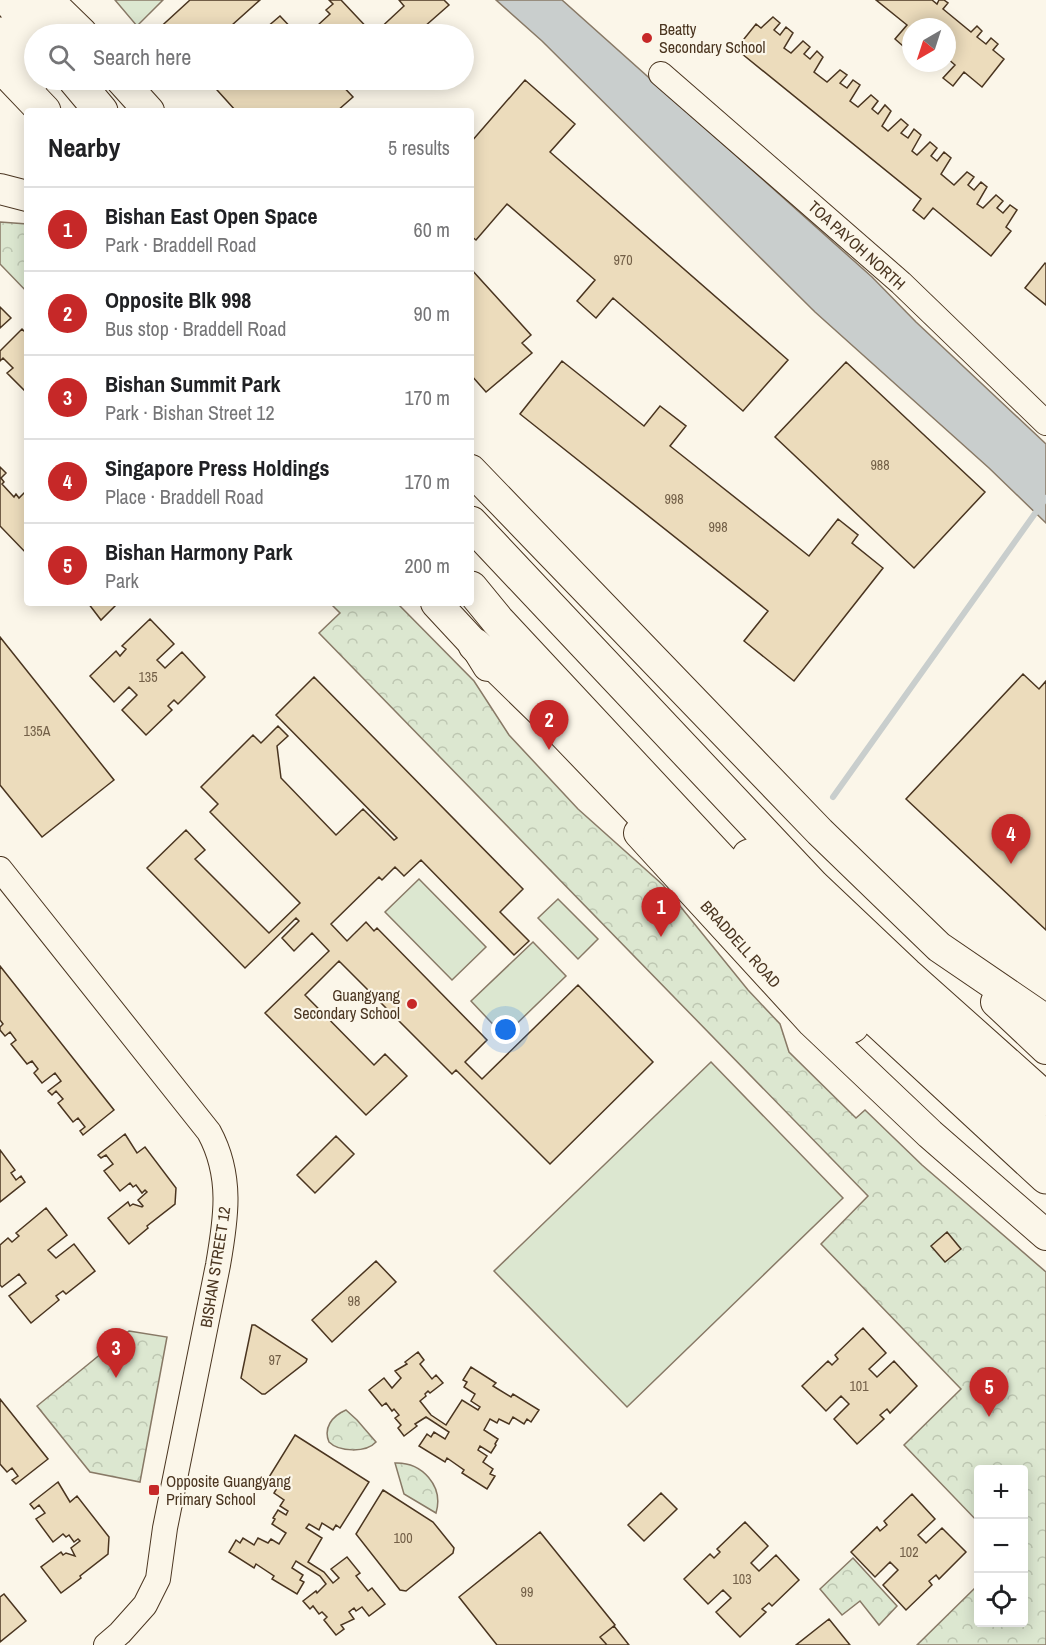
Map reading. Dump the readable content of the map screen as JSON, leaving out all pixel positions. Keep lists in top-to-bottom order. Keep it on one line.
{"streets":{"main road":["BRADDELL ROAD"],"street":["TOA PAYOH NORTH","BISHAN STREET 12"]},"places":{"other":["Beatty Secondary School","Guangyang Secondary School"],"transit":["Opposite Guangyang Primary School"]},"house_numbers":["970","988","998","998","135","135A","98","97","101","100","102","103","99"],"north":"bottom left","page":{"search":"Search here","heading":["Nearby","5 results"],"list":[{"mark":"1","name":"Bishan East Open Space","note":"Park · Braddell Road","value":"60 m"},{"mark":"2","name":"Opposite Blk 998","note":"Bus stop · Braddell Road","value":"90 m"},{"mark":"3","name":"Bishan Summit Park","note":"Park · Bishan Street 12","value":"170 m"},{"mark":"4","name":"Singapore Press Holdings","note":"Place · Braddell Road","value":"170 m"},{"mark":"5","name":"Bishan Harmony Park","note":"Park","value":"200 m"}],"pins":["2","4","1","3","5"],"map_buttons":["+","−"]}}
